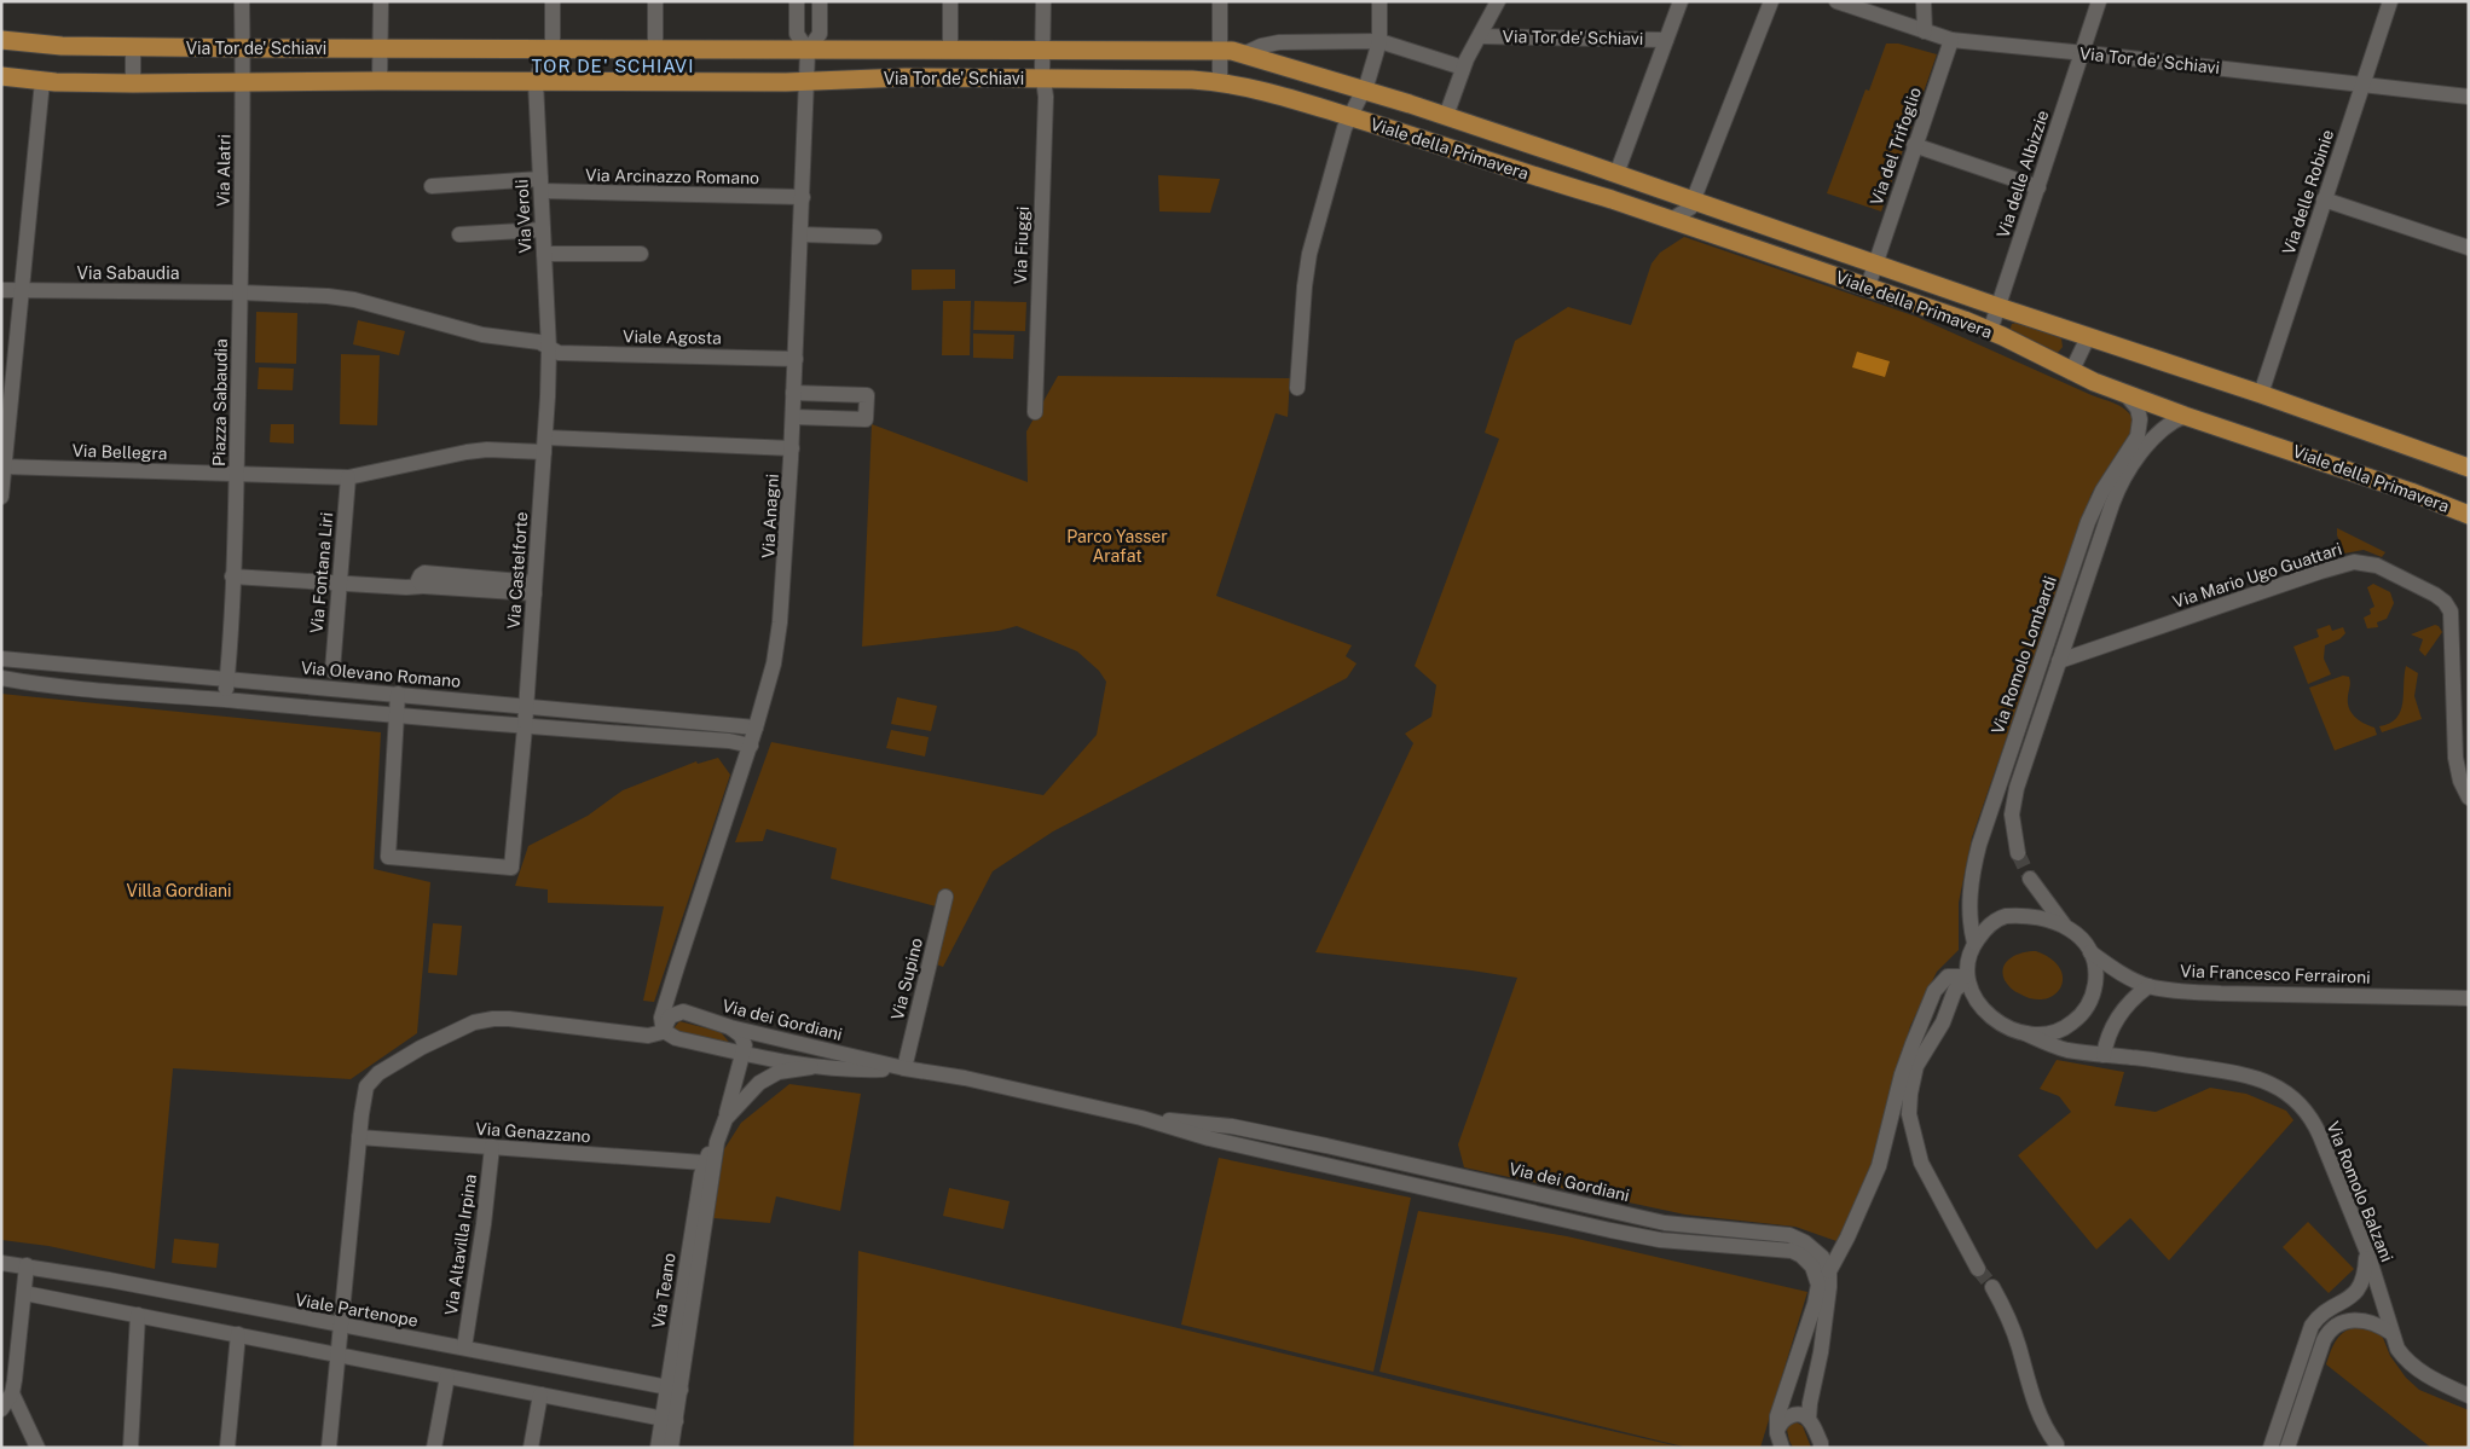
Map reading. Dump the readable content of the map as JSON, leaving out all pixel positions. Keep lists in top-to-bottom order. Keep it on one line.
{"streets":{"main road":["Via Tor de' Schiavi","Viale della Primavera"],"street":["Via del Trifoglio","Via Alatri","Via delle Albizzie","Via Arcinazzo Romano","Via delle Robinie","Via Veroli","Via Fiuggi","Via Sabaudia","Viale Agosta","Piazza Sabaudia","Via Bellegra","Via Anagni","Via Castelforte","Via Fontana Liri","Via Mario Ugo Guattari","Via Romolo Lombardi","Via Olevano Romano","Via Francesco Ferraironi","Via Supino","Via dei Gordiani","Via Genazzano","Via Romolo Balzani","Via Altavilla Irpina","Via Teano","Viale Partenope"]},"crossings":[["Via Tor de' Schiavi","Via del Trifoglio"],["Via Tor de' Schiavi","Viale della Primavera"],["Via Tor de' Schiavi","Via Alatri"],["Via Tor de' Schiavi","Via delle Albizzie"],["Via Tor de' Schiavi","Via delle Robinie"],["Via Tor de' Schiavi","Via Veroli"],["Via Tor de' Schiavi","Via Fiuggi"],["Via Tor de' Schiavi","Via Anagni"],["Via del Trifoglio","Viale della Primavera"],["Viale della Primavera","Via delle Albizzie"],["Viale della Primavera","Via delle Robinie"],["Viale della Primavera","Via Romolo Lombardi"],["Via Alatri","Via Sabaudia"],["Via Alatri","Viale Agosta"],["Via Alatri","Piazza Sabaudia"],["Via Arcinazzo Romano","Via Veroli"],["Via Arcinazzo Romano","Via Anagni"],["Via Veroli","Viale Agosta"],["Via Veroli","Via Castelforte"],["Via Sabaudia","Viale Agosta"],["Via Sabaudia","Piazza Sabaudia"],["Viale Agosta","Piazza Sabaudia"],["Viale Agosta","Via Anagni"],["Piazza Sabaudia","Via Bellegra"],["Piazza Sabaudia","Via Fontana Liri"],["Via Anagni","Via Olevano Romano"],["Via Anagni","Via dei Gordiani"],["Via Castelforte","Via Olevano Romano"],["Via Mario Ugo Guattari","Via Romolo Lombardi"],["Via Romolo Lombardi","Via Francesco Ferraironi"],["Via Romolo Lombardi","Via Romolo Balzani"],["Via Francesco Ferraironi","Via Romolo Balzani"],["Via Supino","Via dei Gordiani"],["Via dei Gordiani","Via Genazzano"],["Via dei Gordiani","Via Teano"],["Via dei Gordiani","Viale Partenope"],["Via Genazzano","Via Altavilla Irpina"],["Via Genazzano","Via Teano"],["Via Altavilla Irpina","Viale Partenope"],["Via Teano","Viale Partenope"]],"districts":["TOR DE' SCHIAVI"],"parks":["Parco Yasser Arafat","Villa Gordiani"]}
